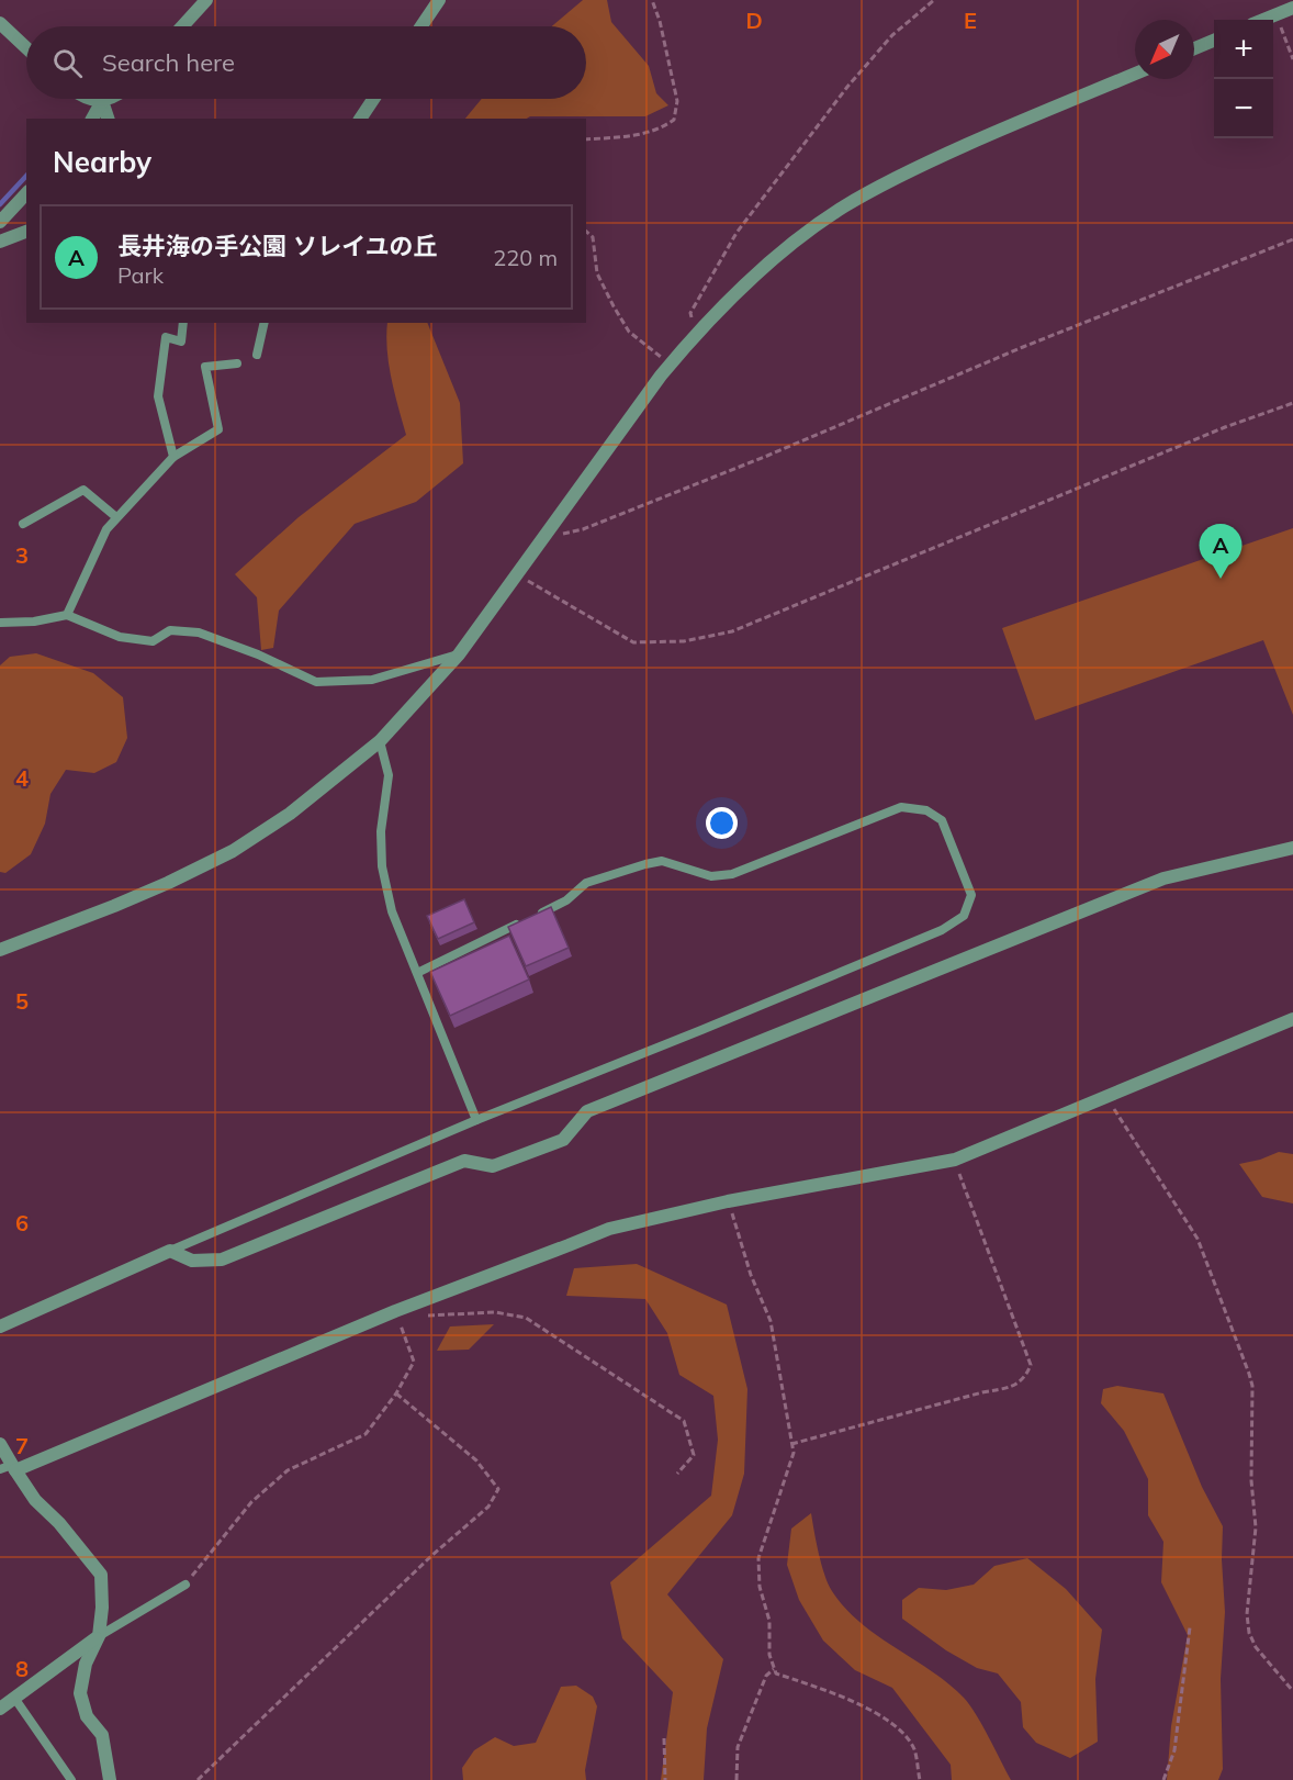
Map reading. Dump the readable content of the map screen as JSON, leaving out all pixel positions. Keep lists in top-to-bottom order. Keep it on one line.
{"north":"bottom left","page":{"map_buttons":["+","−"],"search":"Search here","heading":"Nearby","list":[{"mark":"A","name":"長井海の手公園 ソレイユの丘","note":"Park","value":"220 m"}],"pins":"A"},"grid":{"columns":["D","E"],"rows":["3","4","5","6","7","8"]}}
